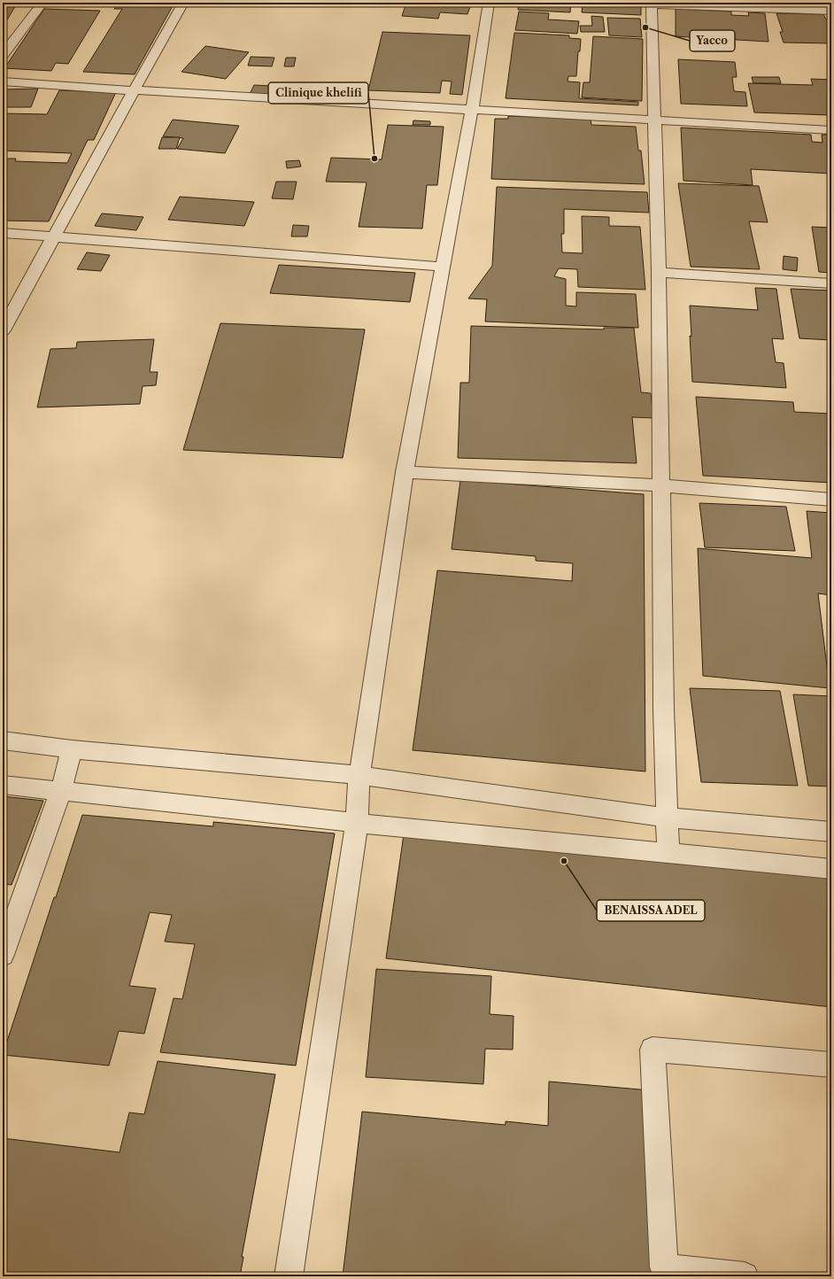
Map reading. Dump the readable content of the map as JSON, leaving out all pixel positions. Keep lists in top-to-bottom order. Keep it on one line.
{"places":["Yacco","Clinique khelifi","BENAISSA ADEL"]}
